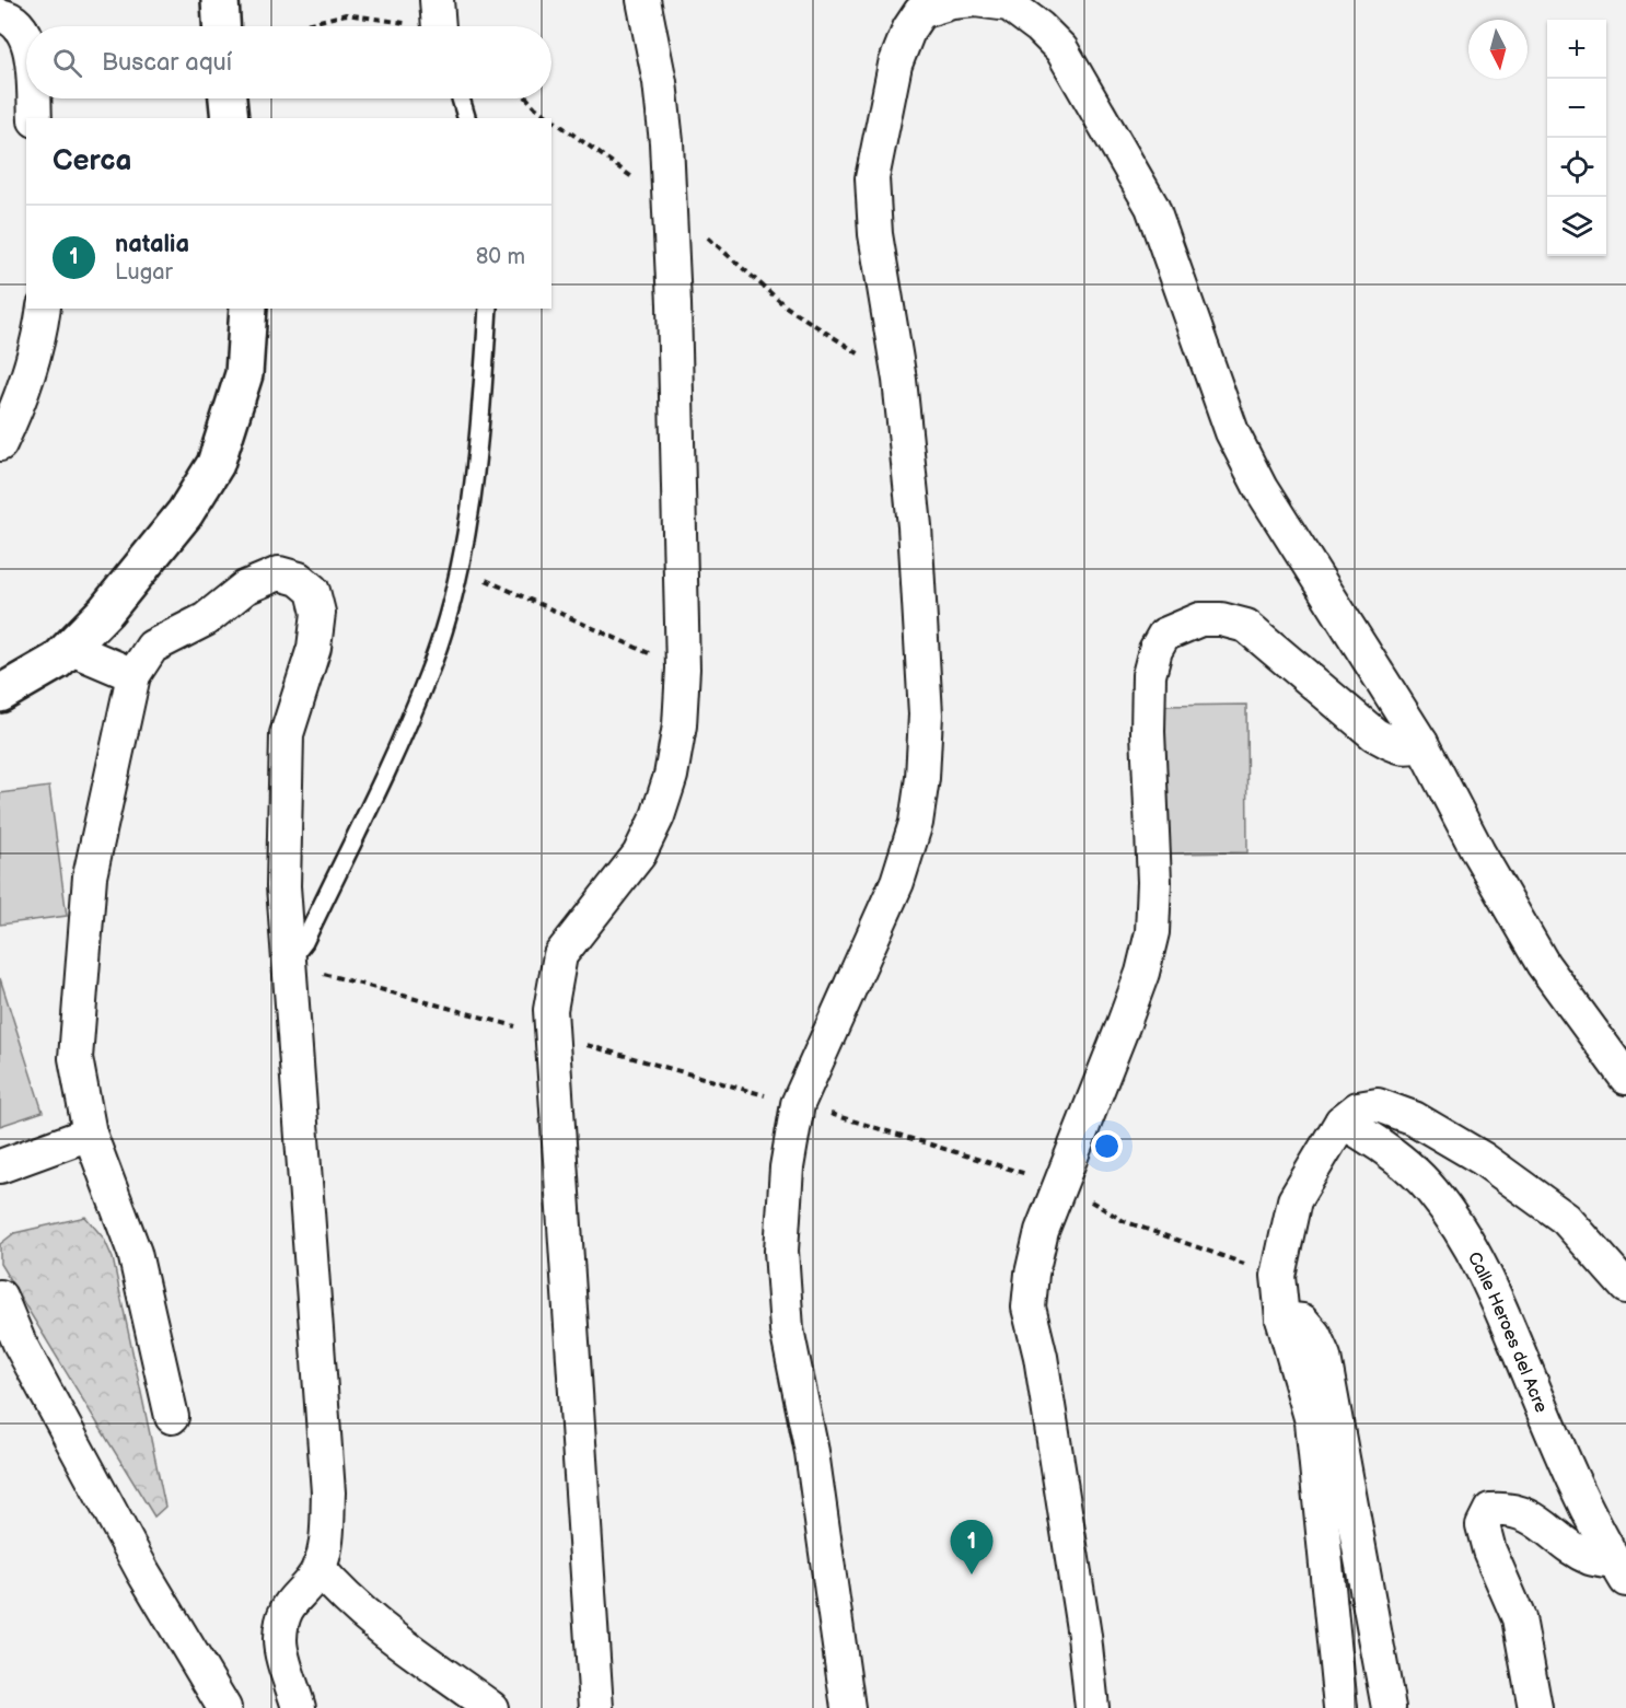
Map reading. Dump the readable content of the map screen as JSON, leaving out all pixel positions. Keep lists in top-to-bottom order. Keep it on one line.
{"streets":{"street":["Calle Heroes del Acre"]},"north":"bottom","page":{"map_buttons":["+","−"],"search":"Buscar aquí","heading":"Cerca","list":[{"mark":"1","name":"natalia","note":"Lugar","value":"80 m"}],"pins":"1"}}
